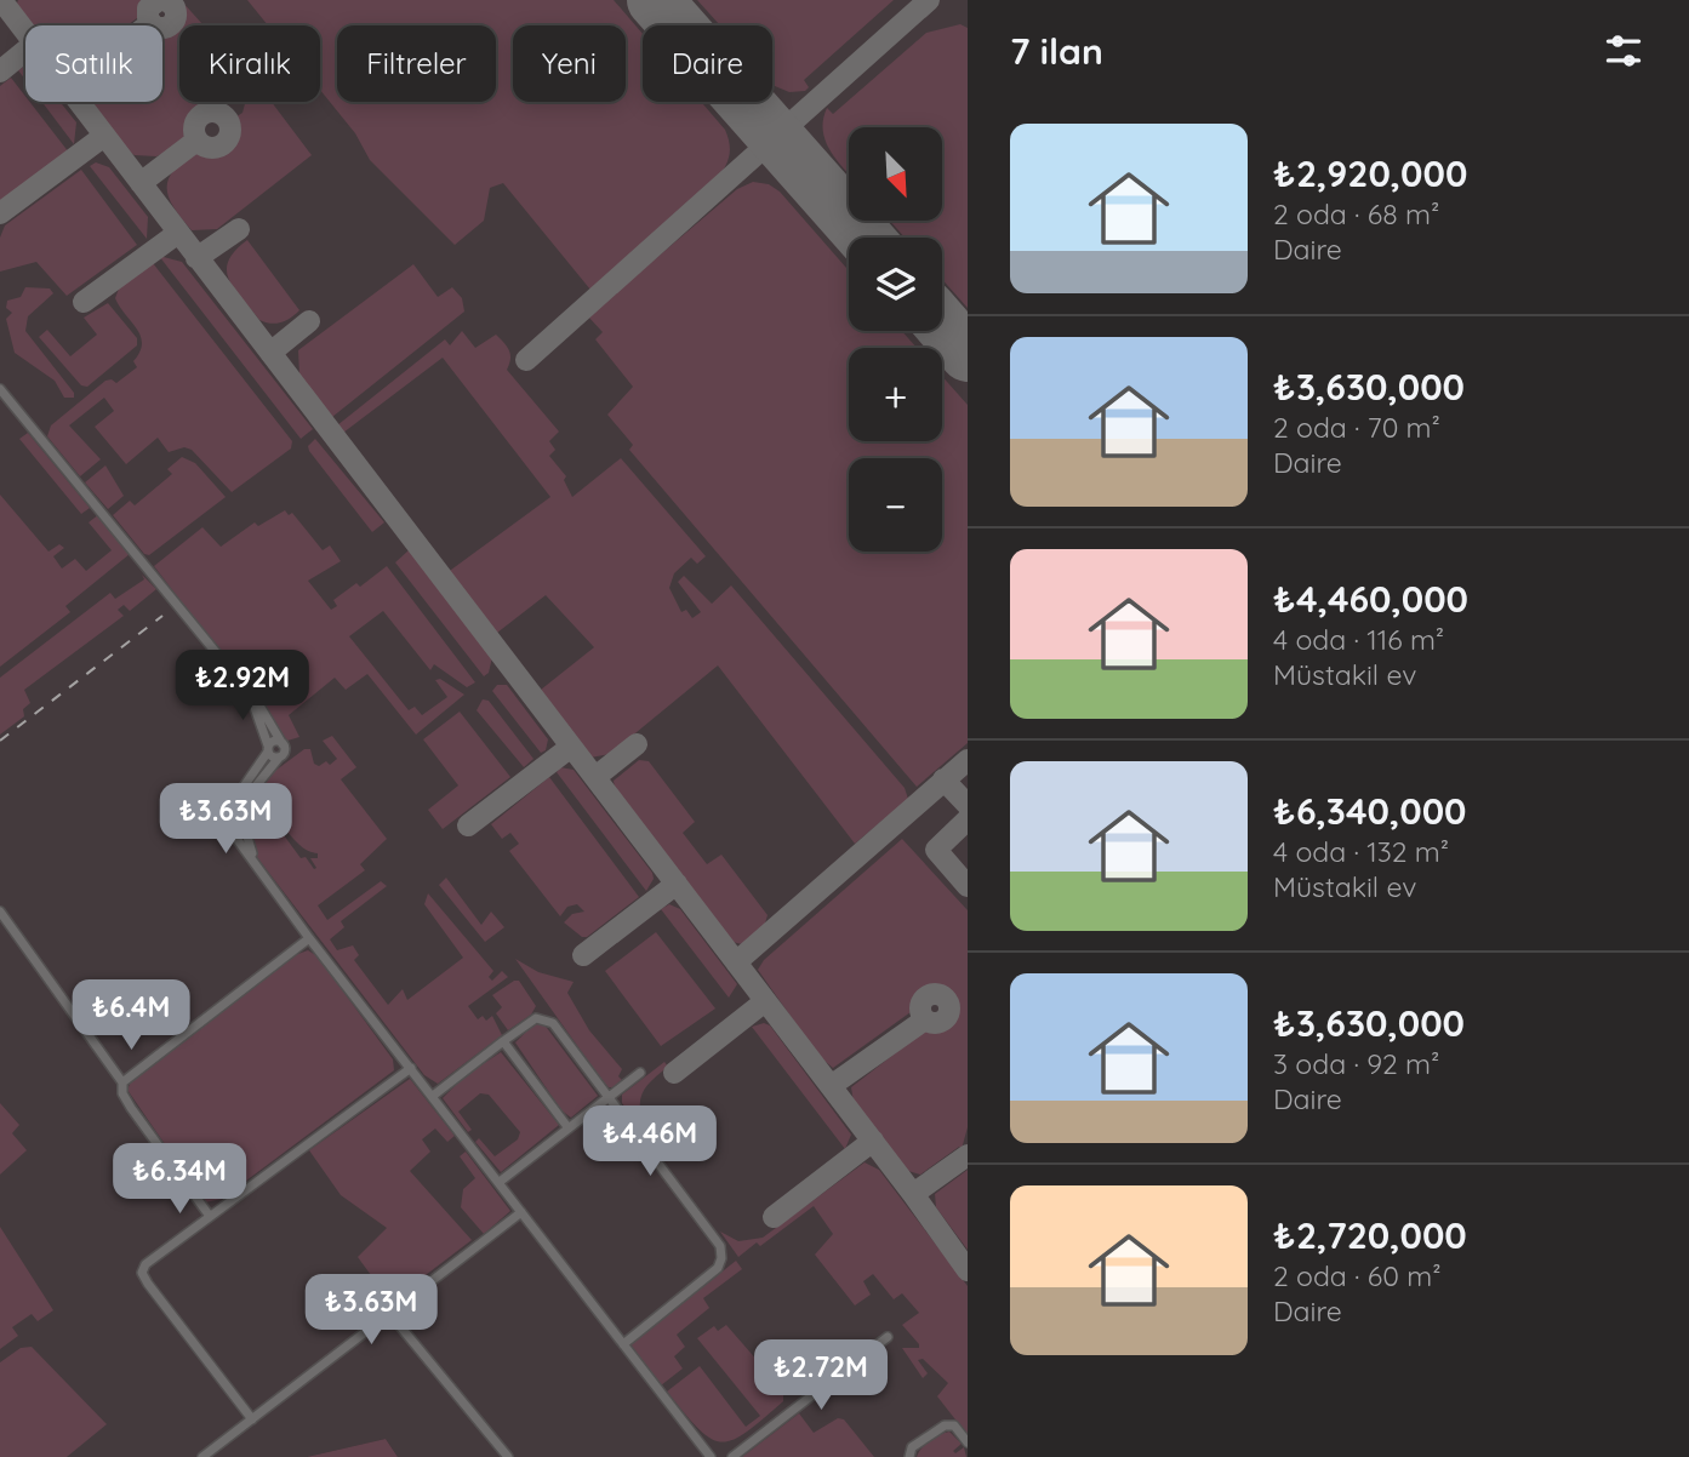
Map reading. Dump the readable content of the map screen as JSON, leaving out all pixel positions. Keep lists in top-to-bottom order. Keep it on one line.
{"north":"bottom right","page":{"heading":"7 ilan","chip":["Satılık","Kiralık","Filtreler","Yeni","Daire"],"list":[{"name":"₺2,920,000","note":"2 oda · 68 m² · Daire"},{"name":"₺3,630,000","note":"2 oda · 70 m² · Daire"},{"name":"₺4,460,000","note":"4 oda · 116 m² · Müstakil ev"},{"name":"₺6,340,000","note":"4 oda · 132 m² · Müstakil ev"},{"name":"₺3,630,000","note":"3 oda · 92 m² · Daire"},{"name":"₺2,720,000","note":"2 oda · 60 m² · Daire"}],"map_buttons":["+","−"],"price":["₺2.92M","₺3.63M","₺6.4M","₺4.46M","₺6.34M","₺3.63M","₺2.72M"]}}
